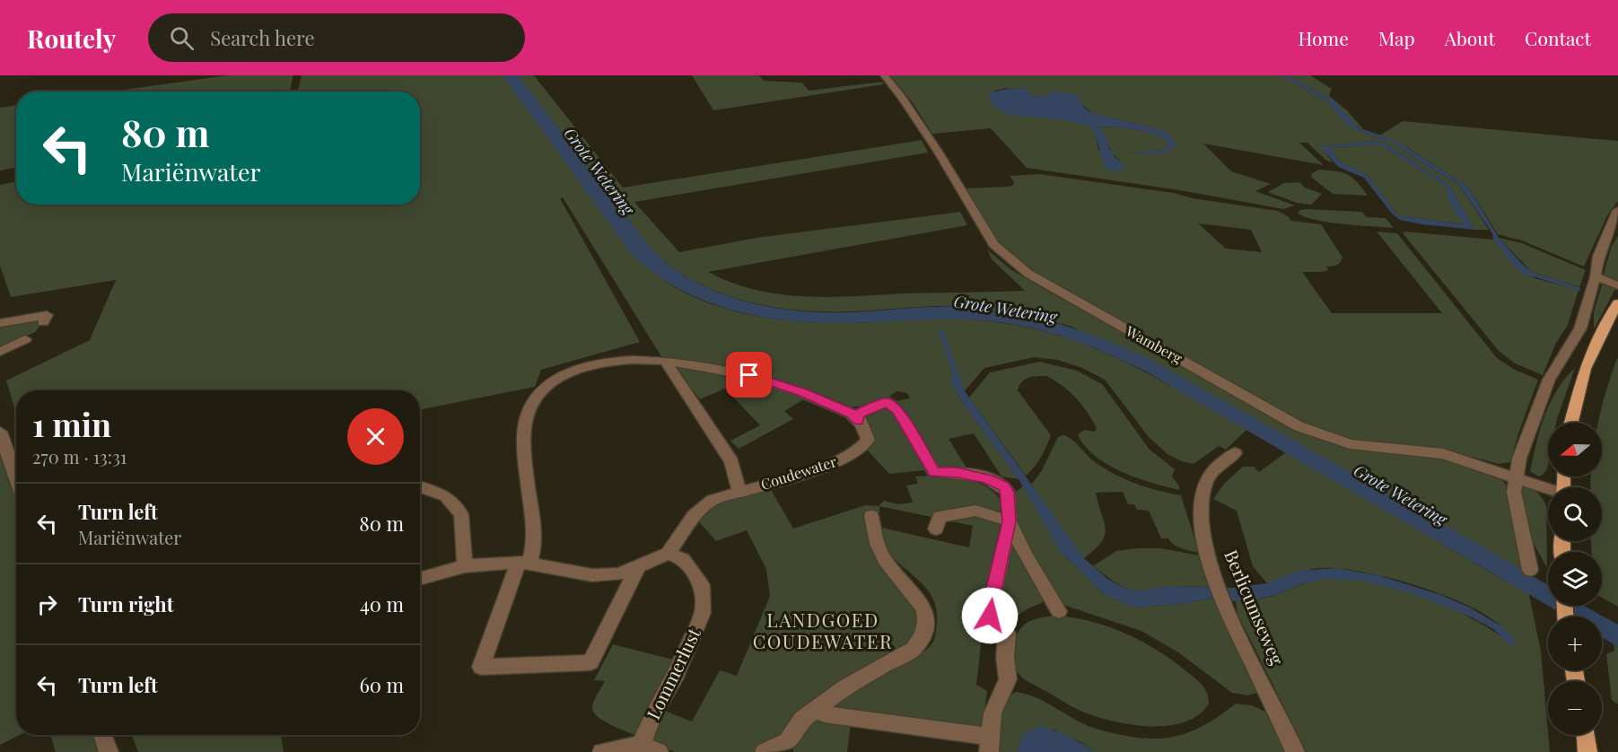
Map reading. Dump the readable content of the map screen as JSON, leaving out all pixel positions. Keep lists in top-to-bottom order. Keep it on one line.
{"streets":{"street":["Wamberg","Coudewater","Berlicumseweg","Lommerlust"]},"crossings":[["Coudewater","Lommerlust"]],"districts":["LANDGOED COUDEWATER"],"water":["Grote Wetering"],"north":"left","page":{"header":"Routely","search":"Search here","nav":["Home","Map","About","Contact"],"turn":["80 m","Mariënwater"],"heading":["1 min","270 m · 13:31"],"map_buttons":["+","−"],"list":[{"name":"Turn left","note":"Mariënwater","value":"80 m"},{"name":"Turn right","value":"40 m"},{"name":"Turn left","value":"60 m"}]}}
